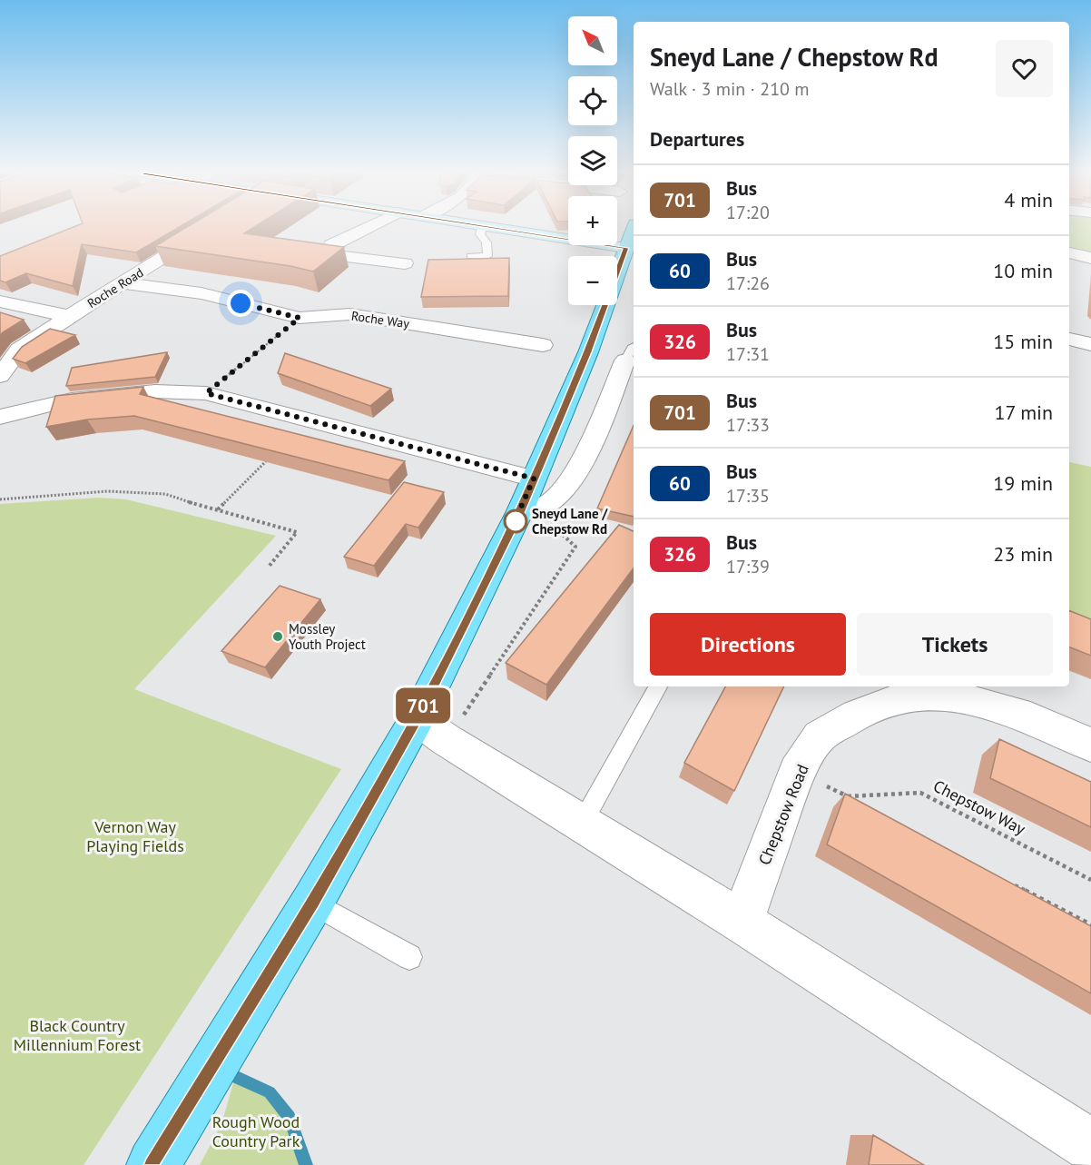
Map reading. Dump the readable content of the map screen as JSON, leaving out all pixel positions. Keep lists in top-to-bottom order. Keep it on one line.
{"streets":{"street":["Roche Road","Roche Way","Chepstow Road"],"path":["Chepstow Way"]},"crossings":[["Roche Road","Roche Way"],["Chepstow Way","Chepstow Road"]],"parks":["Vernon Way Playing Fields","Black Country Millennium Forest","Rough Wood Country Park"],"places":["Sneyd Lane / Chepstow Rd","Mossley Youth Project"],"lines":["bus line 701"],"north":"top left","page":{"on_map":"701","map_buttons":["+","−"],"heading":[["Sneyd Lane / Chepstow Rd","Walk · 3 min · 210 m"],"Departures"],"list":[{"mark":"701","name":"Bus","note":"17:20","value":"4 min"},{"mark":"60","name":"Bus","note":"17:26","value":"10 min"},{"mark":"326","name":"Bus","note":"17:31","value":"15 min"},{"mark":"701","name":"Bus","note":"17:33","value":"17 min"},{"mark":"60","name":"Bus","note":"17:35","value":"19 min"},{"mark":"326","name":"Bus","note":"17:39","value":"23 min"}],"buttons":["Directions","Tickets"]}}
